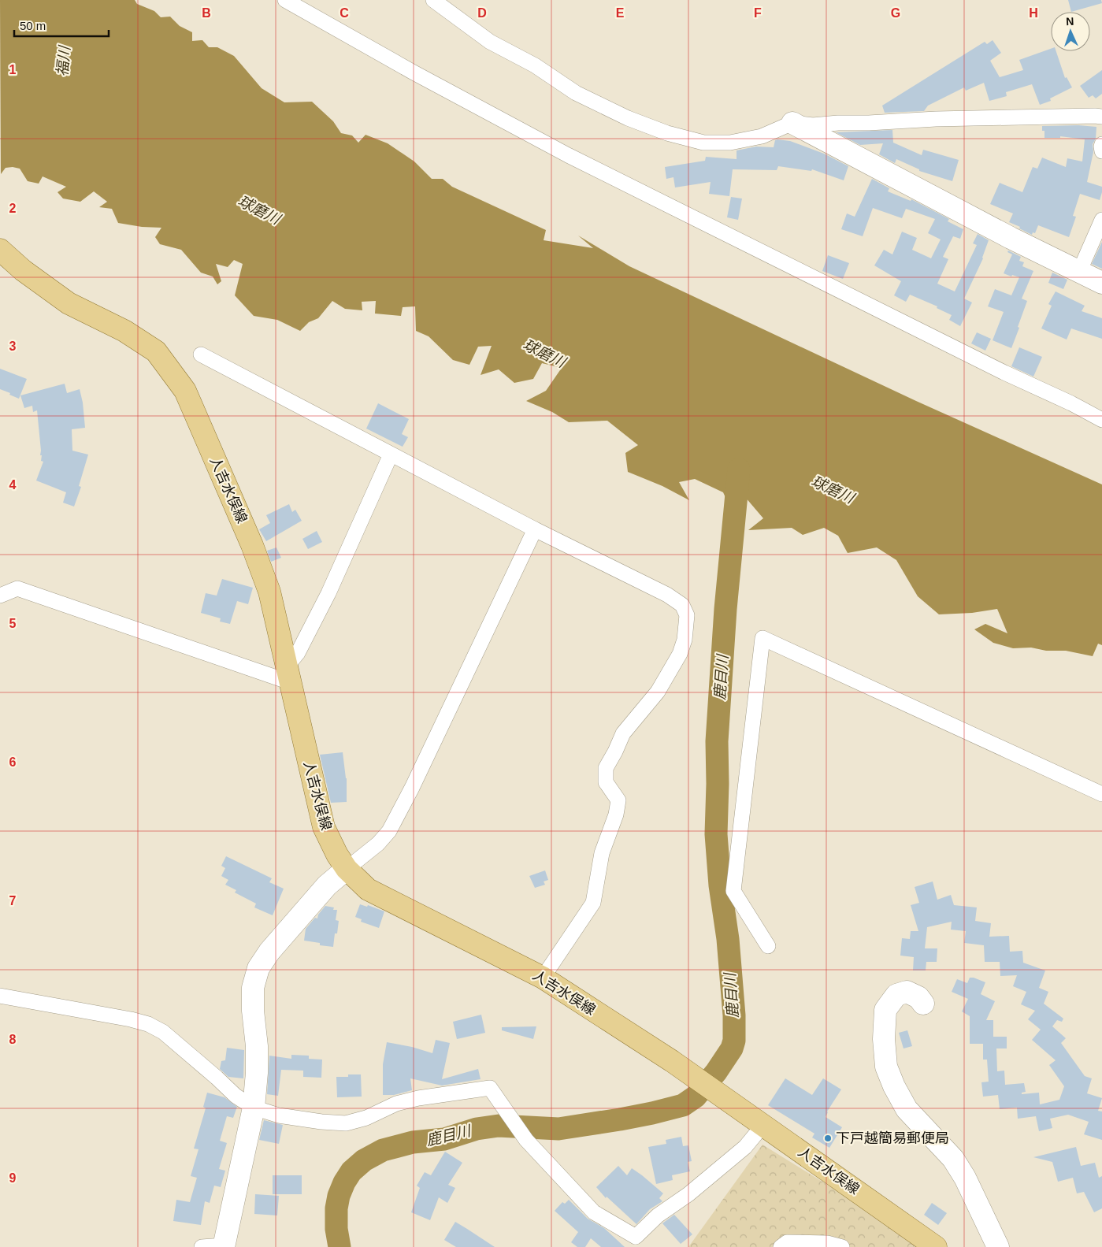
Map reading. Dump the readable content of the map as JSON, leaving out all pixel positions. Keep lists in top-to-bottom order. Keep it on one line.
{"streets":{"main road":["人吉水俣線"]},"water":["福川","球磨川","鹿目川"],"places":["下戸越簡易郵便局"],"scale_bar":"50 m","north":"top","grid":{"columns":["B","C","D","E","F","G","H"],"rows":["1","2","3","4","5","6","7","8","9"]}}
